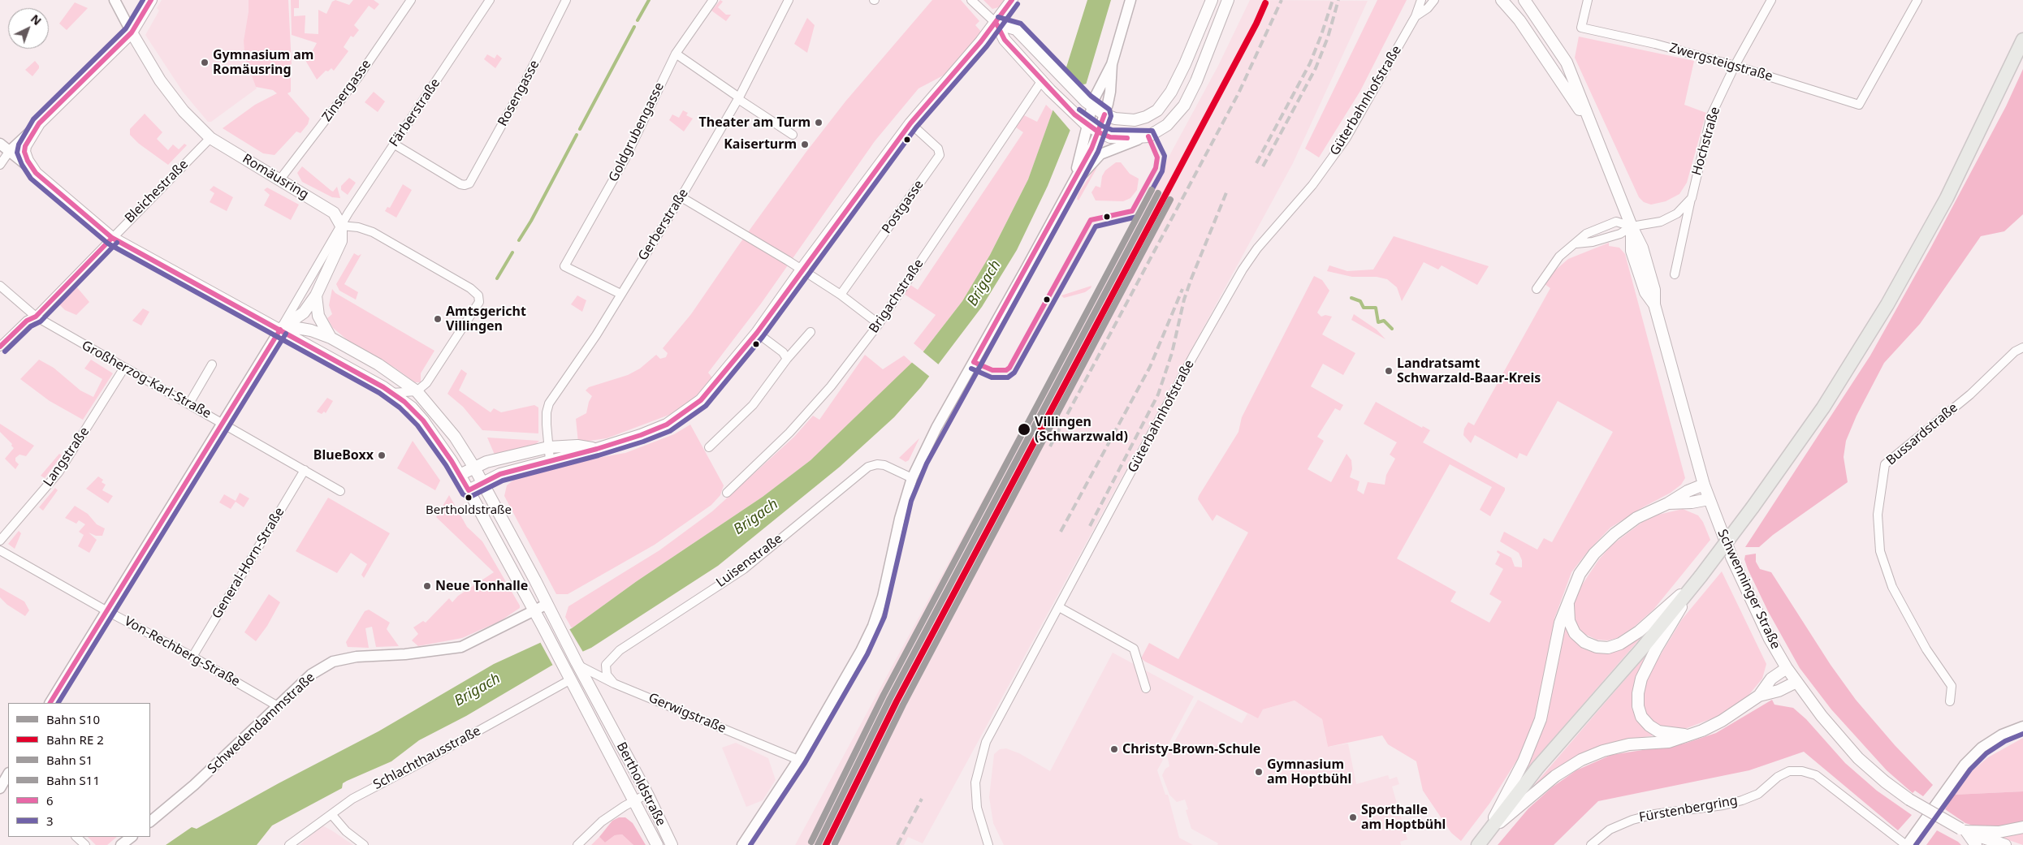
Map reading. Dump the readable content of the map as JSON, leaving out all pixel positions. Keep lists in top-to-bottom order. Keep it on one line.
{"streets":{"main road":["Romäusring","Schwenninger Straße","Bertholdstraße"],"street":["Zwergsteigstraße","Zinsergasse","Rosengasse","Güterbahnhofstraße","Färberstraße","Goldgrubengasse","Hochstraße","Bleichestraße","Postgasse","Gerberstraße","Brigachstraße","Großherzog-Karl-Straße","Bussardstraße","Langstraße","Luisenstraße","General-Horn-Straße","Von-Rechberg-Straße","Gerwigstraße","Schwedendammstraße","Schlachthausstraße","Fürstenbergring"]},"crossings":[["Zwergsteigstraße","Hochstraße"],["Zinsergasse","Romäusring"],["Rosengasse","Färberstraße"],["Färberstraße","Romäusring"],["Färberstraße","Bertholdstraße"],["Goldgrubengasse","Gerberstraße"],["Hochstraße","Schwenninger Straße"],["Romäusring","Bleichestraße"],["Bleichestraße","Großherzog-Karl-Straße"],["Bleichestraße","Bertholdstraße"],["Großherzog-Karl-Straße","Langstraße"],["Großherzog-Karl-Straße","General-Horn-Straße"],["Luisenstraße","Gerwigstraße"],["General-Horn-Straße","Von-Rechberg-Straße"],["Von-Rechberg-Straße","Schwedendammstraße"],["Gerwigstraße","Bertholdstraße"],["Schwedendammstraße","Bertholdstraße"],["Schlachthausstraße","Bertholdstraße"]],"water":["Brigach"],"places":["Gymnasium am Romäusring","Theater am Turm","Kaiserturm","Amtsgericht Villingen","Landratsamt Schwarzald-Baar-Kreis","Villingen (Schwarzwald)","BlueBoxx","Bertholdstraße","Neue Tonhalle","Christy-Brown-Schule","Gymnasium am Hoptbühl","Sporthalle am Hoptbühl"],"lines":["transit line 6","transit line 3","rail line S1","rail line S10","rail line S11"],"legend":["Bahn S10","Bahn RE 2","Bahn S1","Bahn S11","6","3"],"north":"top right"}
